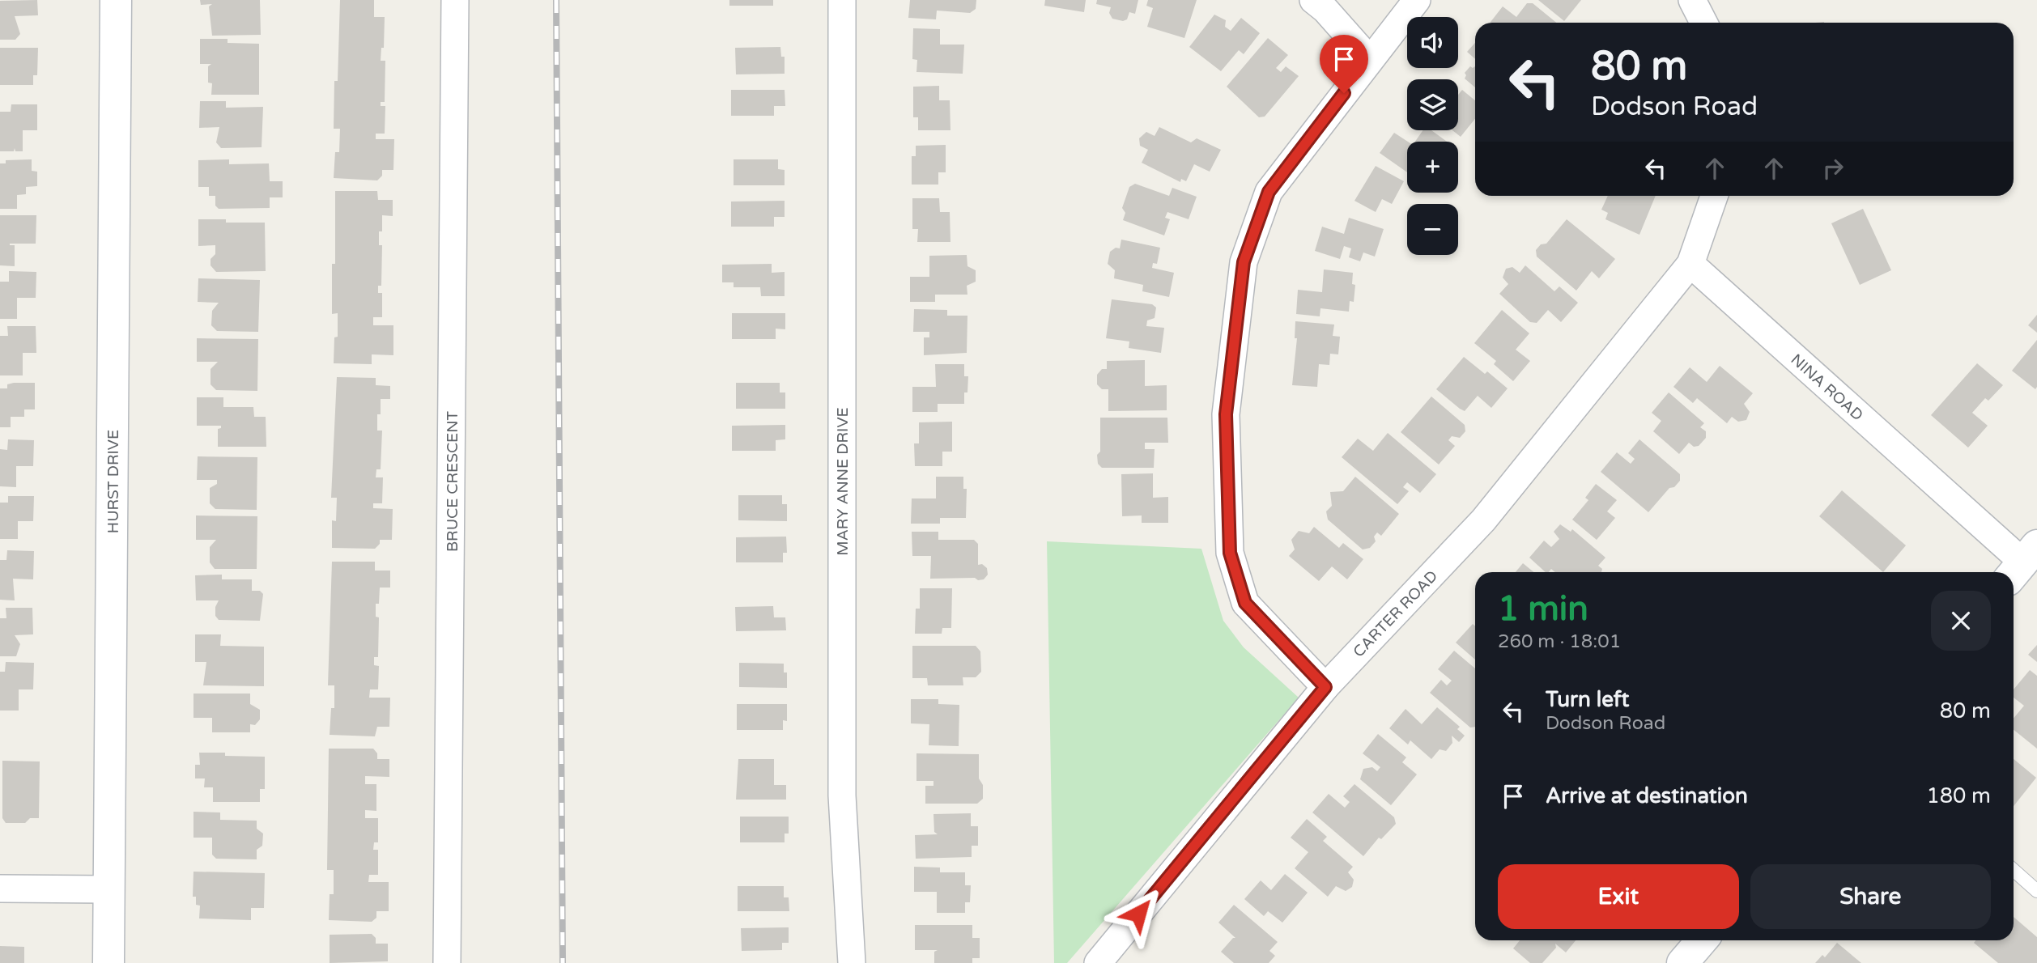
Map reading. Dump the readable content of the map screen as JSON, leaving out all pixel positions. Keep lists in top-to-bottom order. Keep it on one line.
{"streets":{"street":["NINA ROAD","HURST DRIVE","BRUCE CRESCENT","MARY ANNE DRIVE","CARTER ROAD"]},"crossings":[["NINA ROAD","CARTER ROAD"]],"page":{"map_buttons":["+","−"],"turn":["80 m","Dodson Road"],"heading":["1 min","260 m · 18:01"],"list":[{"name":"Turn left","note":"Dodson Road","value":"80 m"},{"name":"Arrive at destination","value":"180 m"}],"buttons":["Exit","Share"]}}
